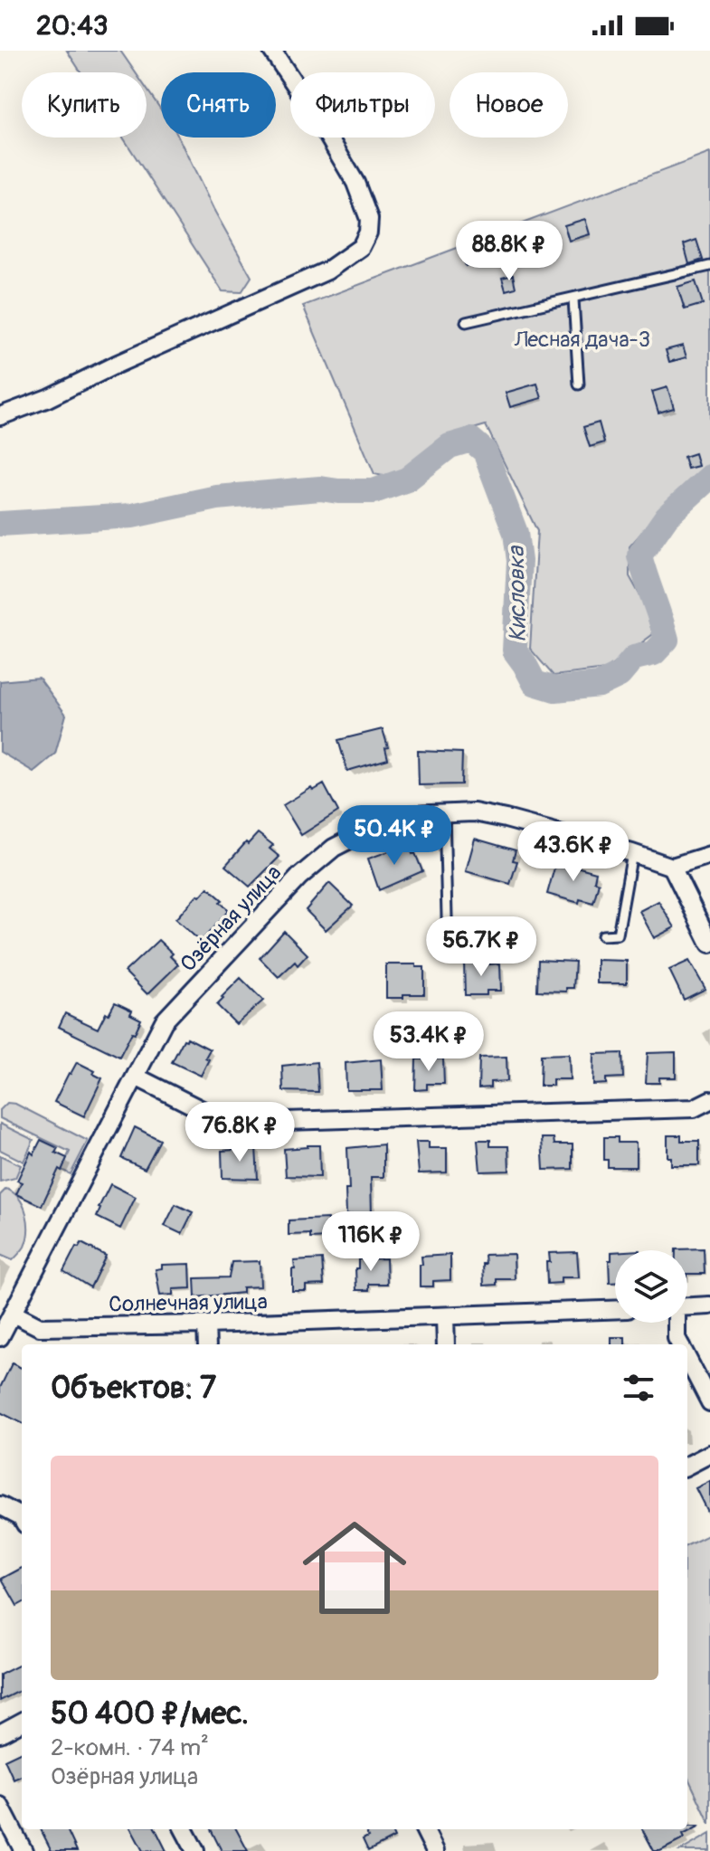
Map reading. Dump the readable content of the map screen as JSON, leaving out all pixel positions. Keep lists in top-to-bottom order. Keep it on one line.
{"streets":{"street":["Озёрная улица","Солнечная улица"]},"crossings":[["Озёрная улица","Солнечная улица"]],"water":["Кисловка"],"parks":["Лесная дача-3"],"page":{"status":"20:43","chip":["Купить","Снять","Фильтры","Новое"],"price":["88.8K ₽","50.4K ₽","43.6K ₽","56.7K ₽","53.4K ₽","76.8K ₽","116K ₽"],"heading":"Объектов: 7","list":[{"name":"50 400 ₽/мес.","note":"2-комн. · 74 m² · Озёрная улица"}]}}
